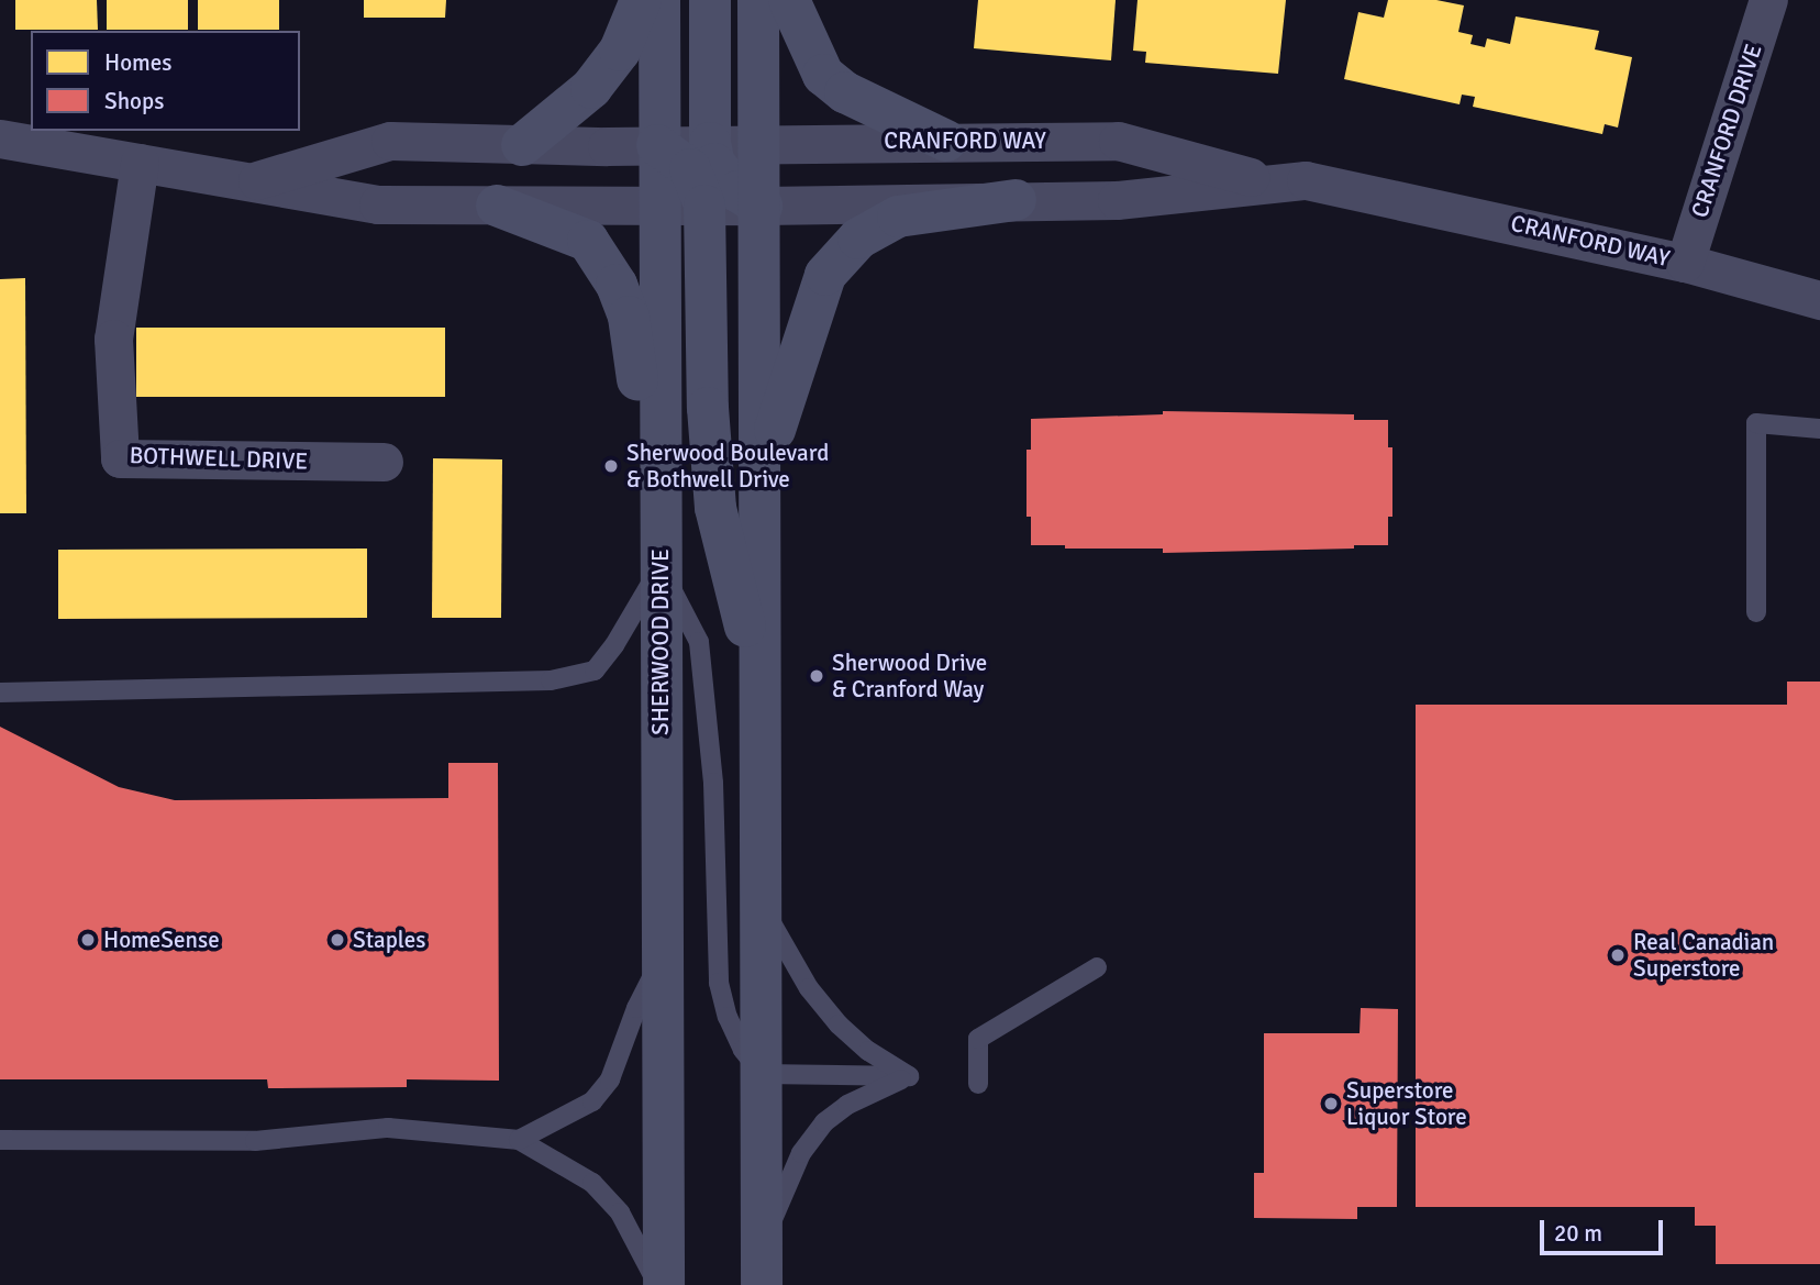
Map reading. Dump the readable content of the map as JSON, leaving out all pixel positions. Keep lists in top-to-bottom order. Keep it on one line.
{"streets":{"main road":["SHERWOOD DRIVE"],"street":["CRANFORD DRIVE","CRANFORD WAY","BOTHWELL DRIVE"]},"crossings":[["CRANFORD DRIVE","CRANFORD WAY"],["CRANFORD WAY","SHERWOOD DRIVE"]],"places":["Sherwood Boulevard & Bothwell Drive","Sherwood Drive & Cranford Way","HomeSense","Staples","Real Canadian Superstore","Superstore Liquor Store"],"legend":["Homes","Shops"],"scale_bar":"20 m"}
